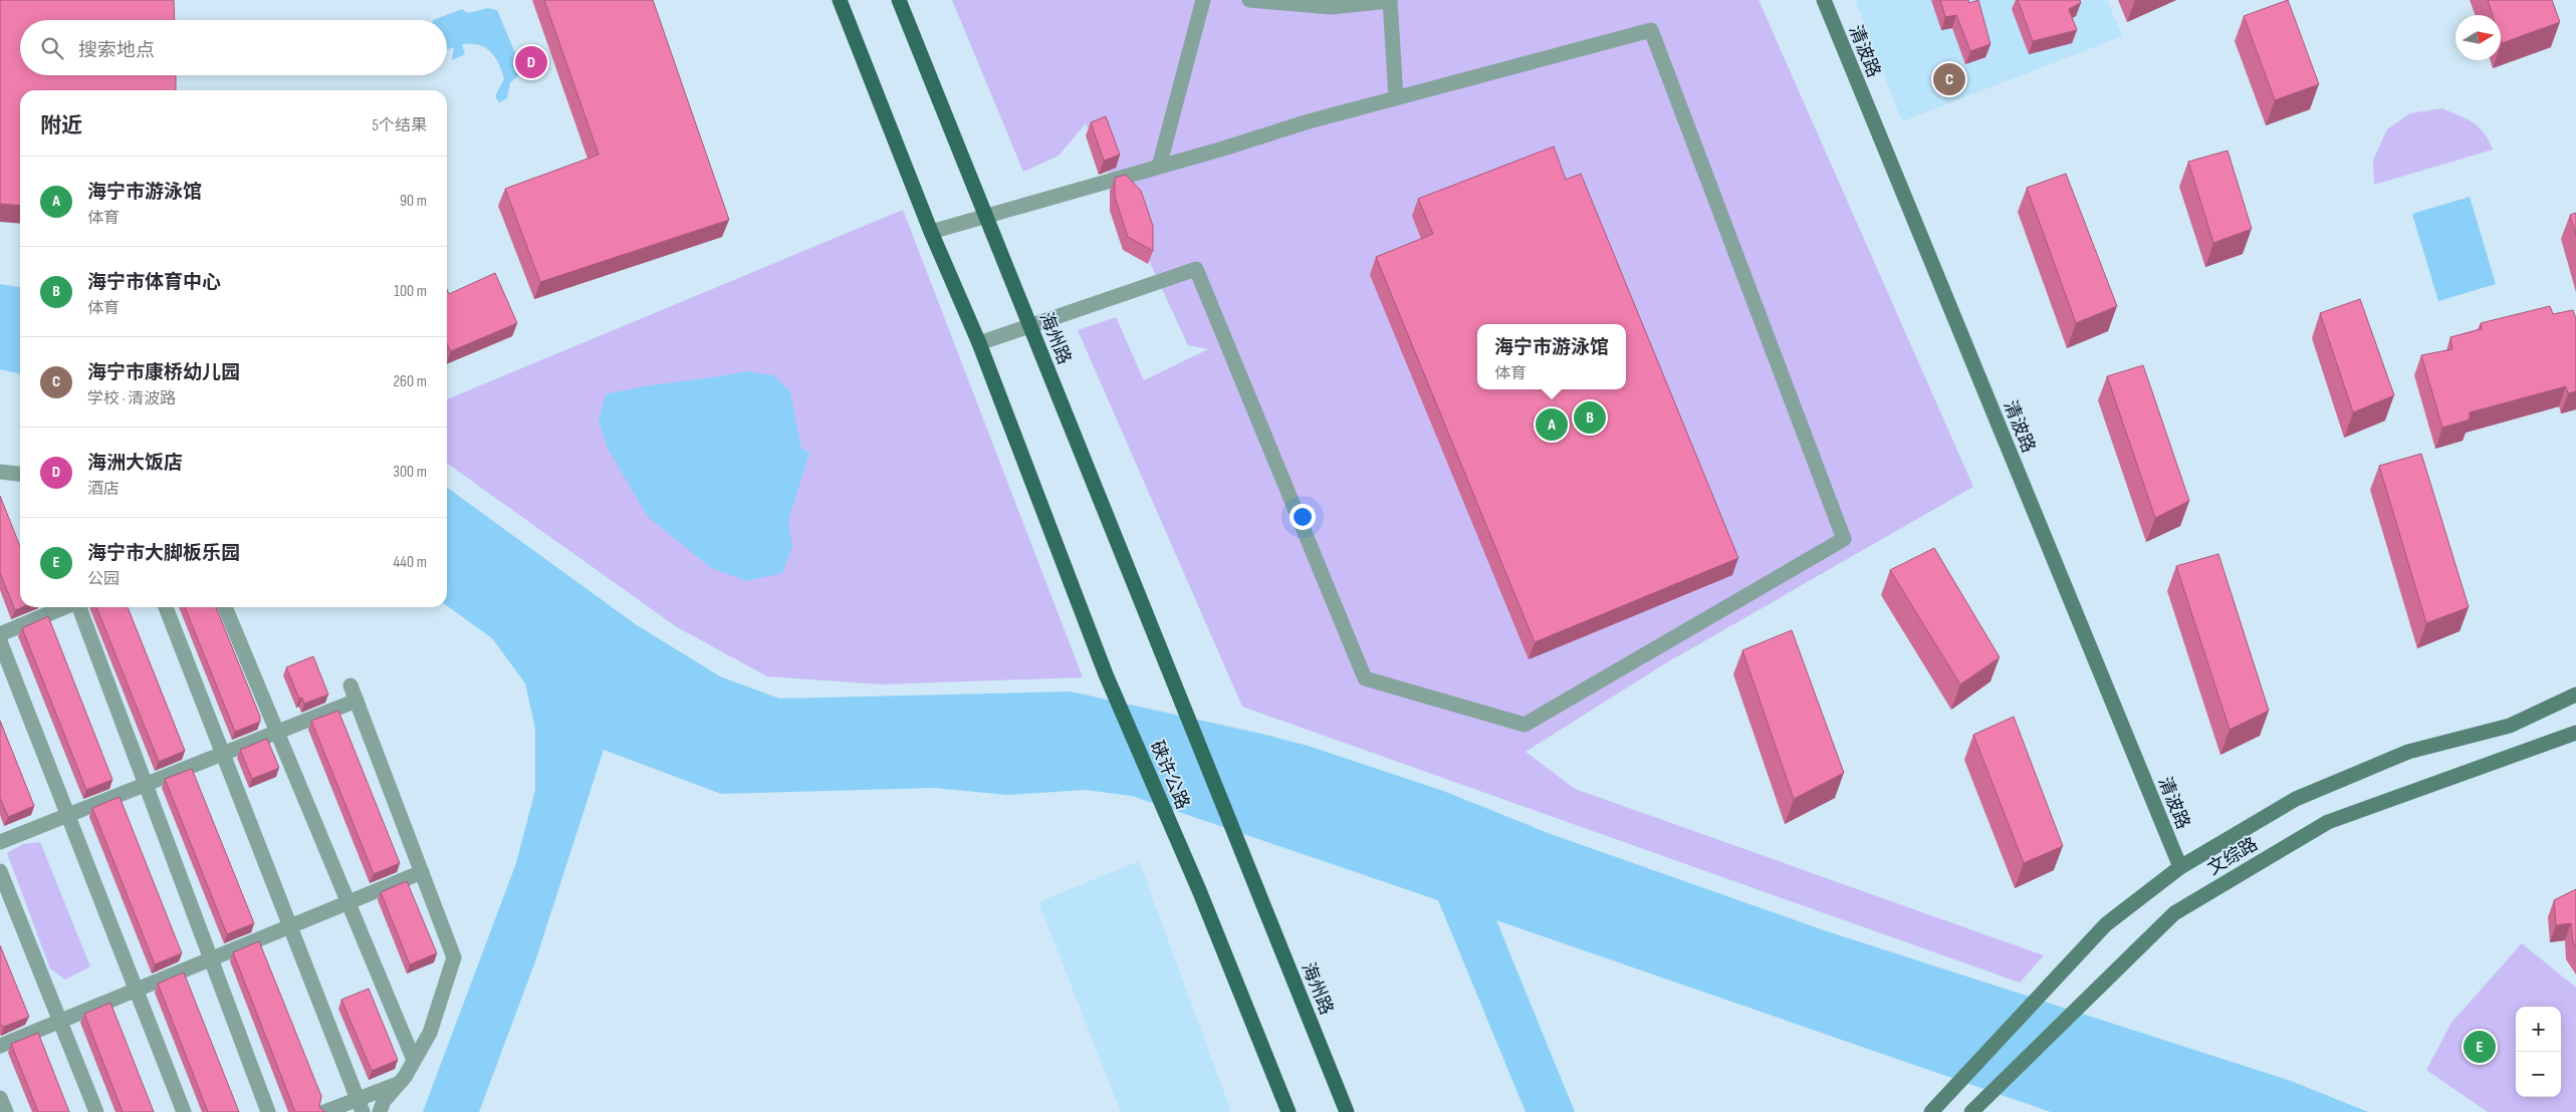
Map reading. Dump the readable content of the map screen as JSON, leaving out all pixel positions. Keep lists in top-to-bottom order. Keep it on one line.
{"streets":{"main road":["清波路","海州路","硖许公路","文综路"]},"north":"right","page":{"search":"搜索地点","pins":["D","C","B","A","E"],"heading":["附近","5个结果"],"list":[{"mark":"A","name":"海宁市游泳馆","note":"体育","value":"90 m"},{"mark":"B","name":"海宁市体育中心","note":"体育","value":"100 m"},{"mark":"C","name":"海宁市康桥幼儿园","note":"学校 · 清波路","value":"260 m"},{"mark":"D","name":"海洲大饭店","note":"酒店","value":"300 m"},{"mark":"E","name":"海宁市大脚板乐园","note":"公园","value":"440 m"}],"popup":["海宁市游泳馆","体育"],"map_buttons":["+","−"]}}
